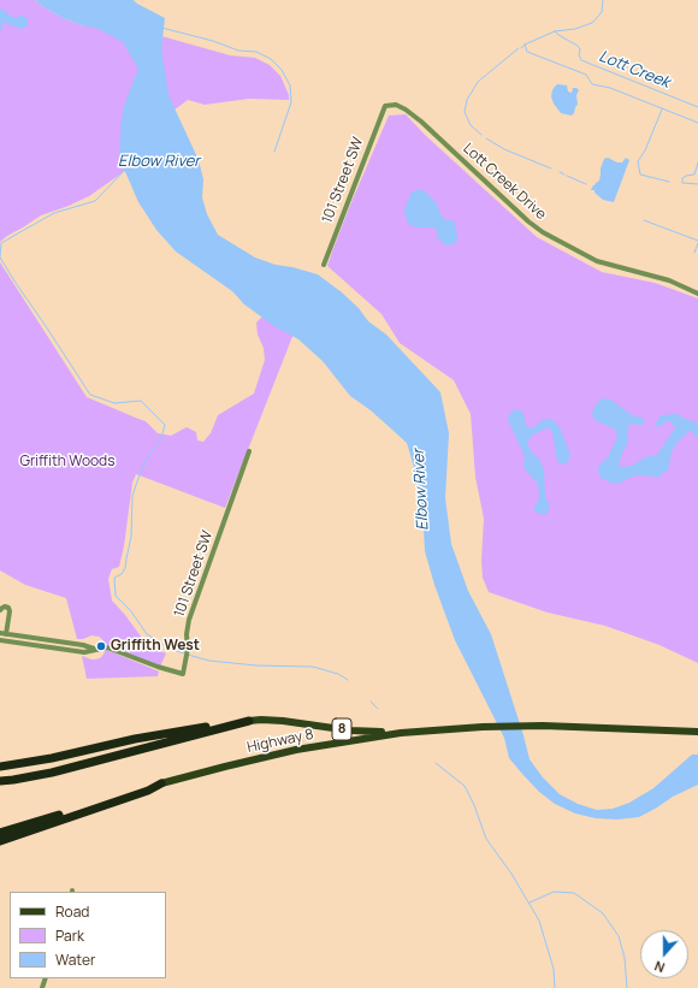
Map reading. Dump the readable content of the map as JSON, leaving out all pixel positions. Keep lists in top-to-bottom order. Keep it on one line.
{"streets":{"main road":["8","Highway 8"],"street":["101 Street SW","Lott Creek Drive"]},"crossings":[["101 Street SW","Lott Creek Drive"]],"water":["Lott Creek","Elbow River"],"parks":["Griffith Woods"],"places":["Griffith West"],"legend":["Road","Park","Water"],"north":"bottom"}
